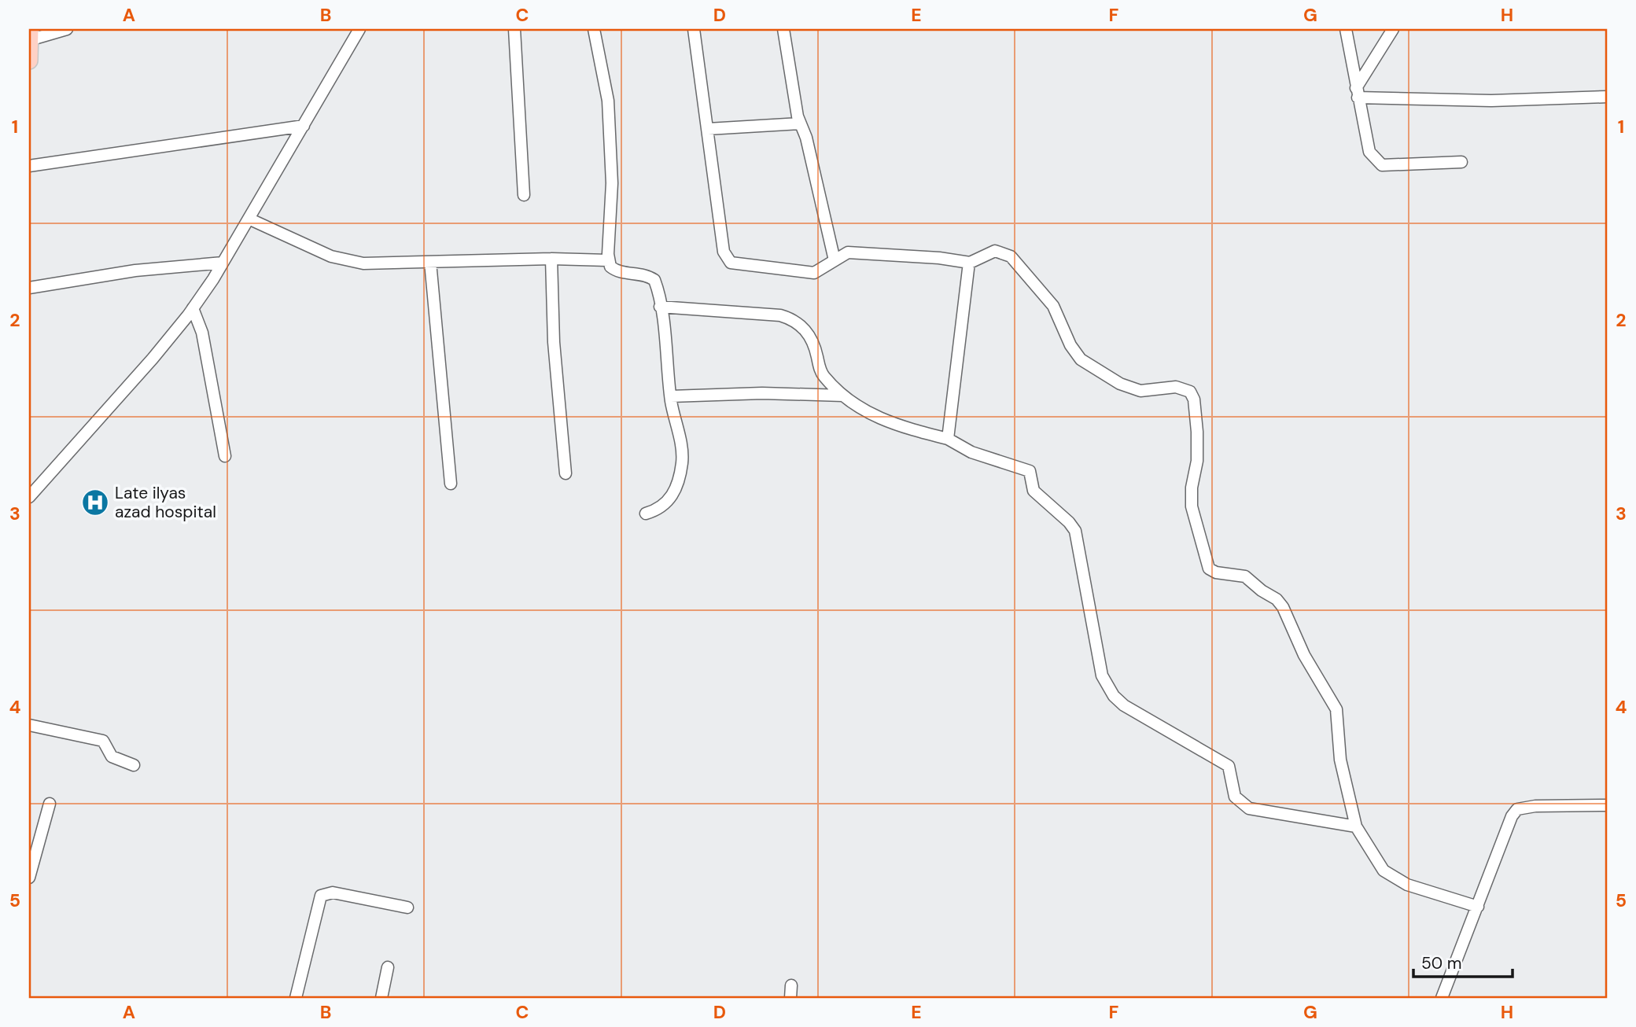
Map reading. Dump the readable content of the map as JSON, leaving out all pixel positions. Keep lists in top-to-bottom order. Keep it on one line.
{"places":{"hospital":["Late ilyas azad hospital"]},"scale_bar":"50 m","grid":{"columns":["A","B","C","D","E","F","G","H"],"rows":["1","2","3","4","5"]}}
